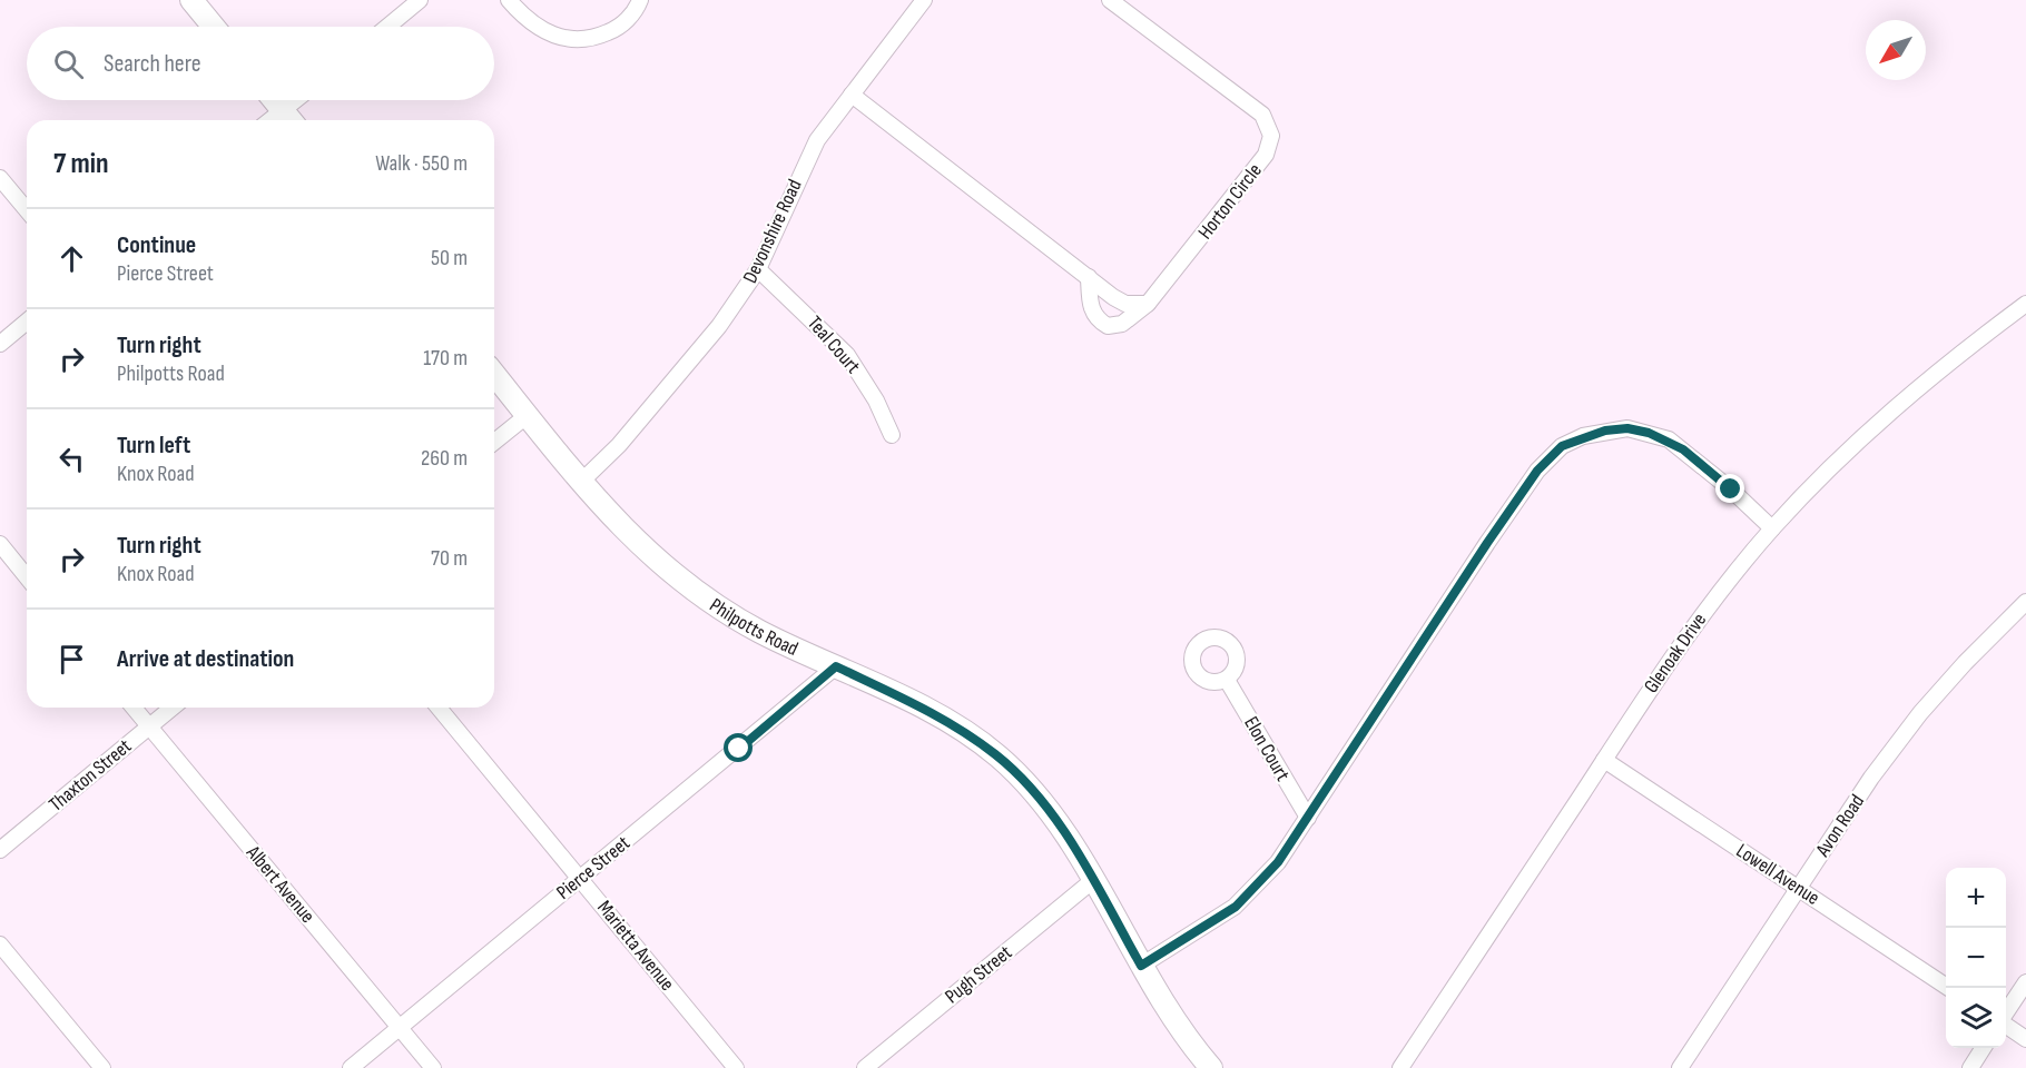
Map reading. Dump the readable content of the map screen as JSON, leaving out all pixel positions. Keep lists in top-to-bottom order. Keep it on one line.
{"streets":{"street":["Horton Circle","Devonshire Road","Teal Court","Philpotts Road","Glenoak Drive","Elon Court","Thaxton Street","Avon Road","Pierce Street","Lowell Avenue","Albert Avenue","Marietta Avenue","Pugh Street"]},"crossings":[["Devonshire Road","Teal Court"],["Devonshire Road","Philpotts Road"],["Philpotts Road","Pierce Street"],["Philpotts Road","Pugh Street"],["Glenoak Drive","Lowell Avenue"],["Thaxton Street","Albert Avenue"],["Avon Road","Lowell Avenue"],["Pierce Street","Albert Avenue"],["Pierce Street","Marietta Avenue"]],"north":"bottom left","page":{"search":"Search here","heading":["7 min","Walk · 550 m"],"list":[["Continue","Pierce Street","50 m"],["Turn right","Philpotts Road","170 m"],["Turn left","Knox Road","260 m"],["Turn right","Knox Road","70 m"],"Arrive at destination"],"map_buttons":["+","−"]}}
